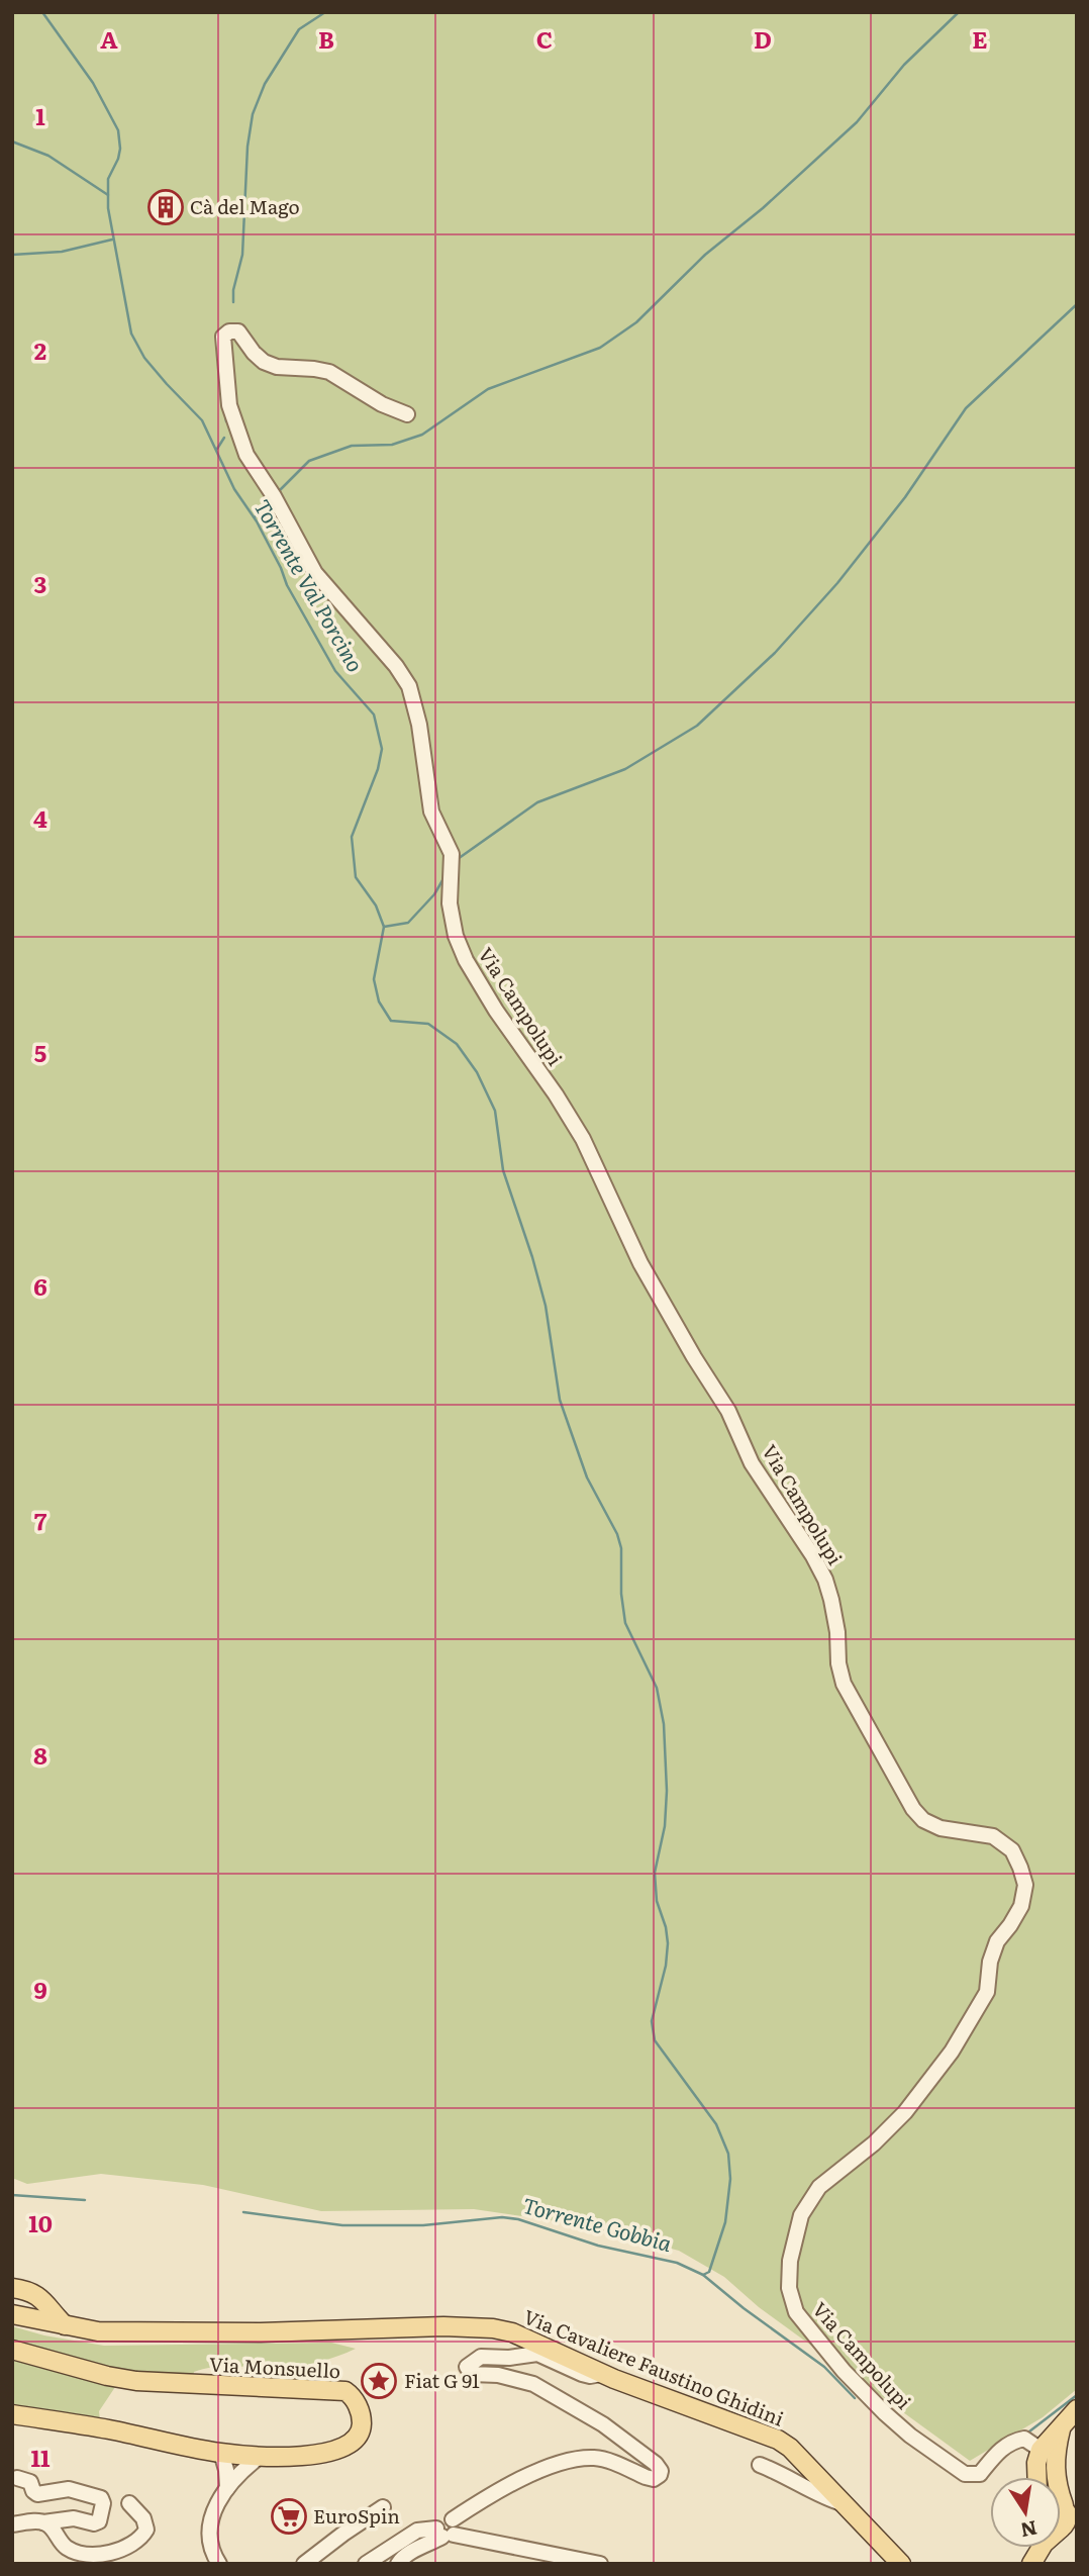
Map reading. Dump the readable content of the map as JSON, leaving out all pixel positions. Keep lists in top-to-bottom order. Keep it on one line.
{"streets":{"main road":["Via Monsuello","Via Cavaliere Faustino Ghidini"],"street":["Via Campolupi"]},"water":["Torrente Val Porcino","Torrente Gobbia"],"places":{"building":["Cà del Mago"],"place":["Fiat G 91"],"supermarket":["EuroSpin"]},"north":"bottom","grid":{"columns":["A","B","C","D","E"],"rows":["1","2","3","4","5","6","7","8","9","10","11"]}}
